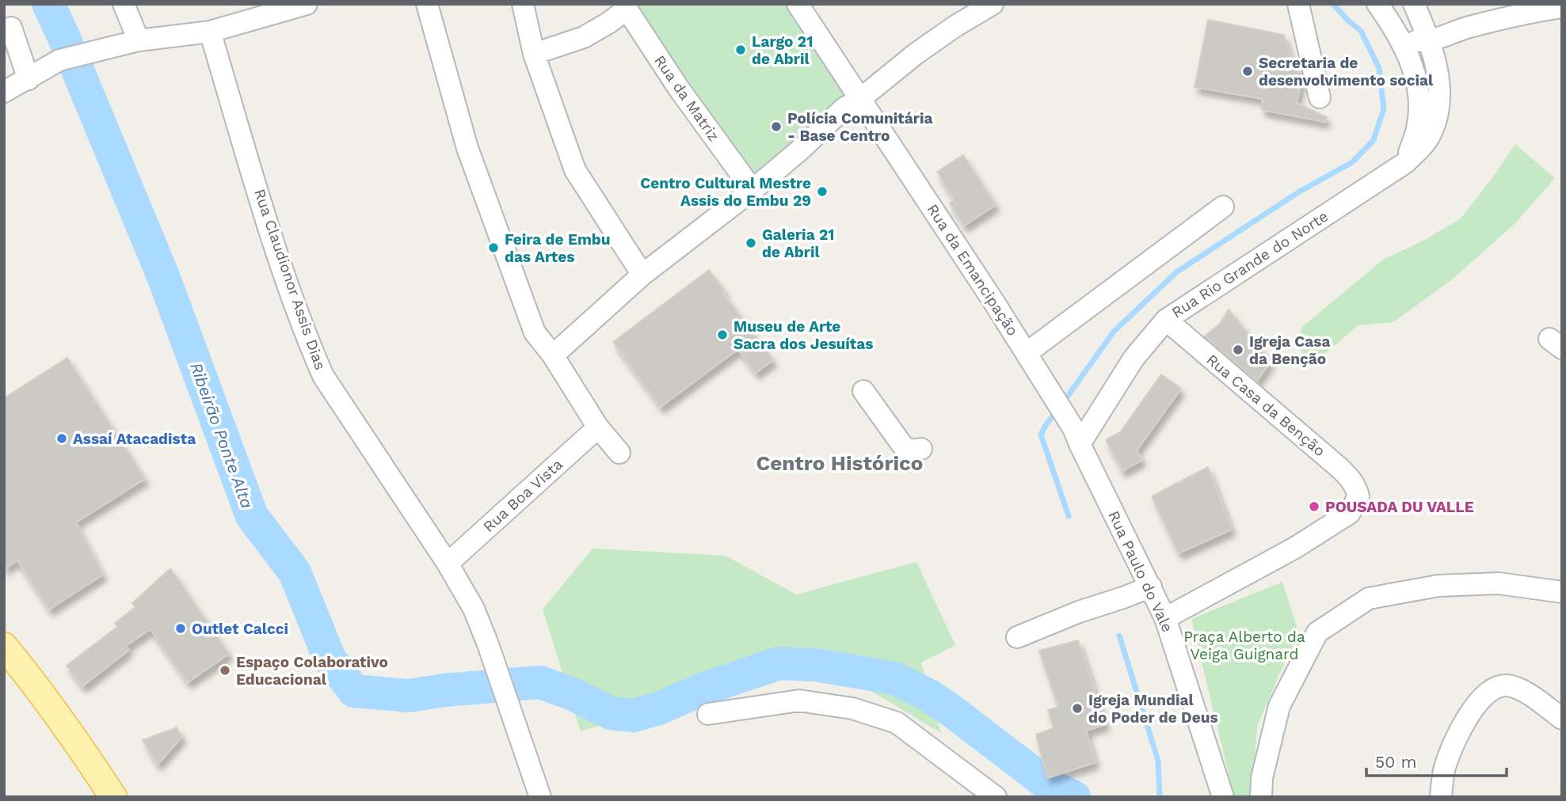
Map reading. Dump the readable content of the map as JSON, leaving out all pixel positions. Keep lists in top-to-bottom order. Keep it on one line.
{"streets":{"street":["Rua da Matriz","Rua Rio Grande do Norte","Rua da Emancipação","Rua Claudionor Assis Dias","Rua Casa da Benção","Rua Boa Vista","Rua Paulo do Vale"]},"crossings":[["Rua Rio Grande do Norte","Rua da Emancipação"],["Rua Rio Grande do Norte","Rua Casa da Benção"],["Rua Rio Grande do Norte","Rua Paulo do Vale"],["Rua da Emancipação","Rua Paulo do Vale"],["Rua Claudionor Assis Dias","Rua Boa Vista"],["Rua Casa da Benção","Rua Paulo do Vale"]],"districts":["Centro Histórico"],"water":["Ribeirão Ponte Alta"],"parks":["Praça Alberto da Veiga Guignard"],"places":["Largo 21 de Abril","Secretaria de desenvolvimento social","Polícia Comunitária - Base Centro","Centro Cultural Mestre Assis do Embu 29","Galeria 21 de Abril","Feira de Embu das Artes","Museu de Arte Sacra dos Jesuítas","Igreja Casa da Benção","Assaí Atacadista","POUSADA DU VALLE","Outlet Calcci","Espaço Colaborativo Educacional","Igreja Mundial do Poder de Deus"],"scale_bar":"50 m"}
